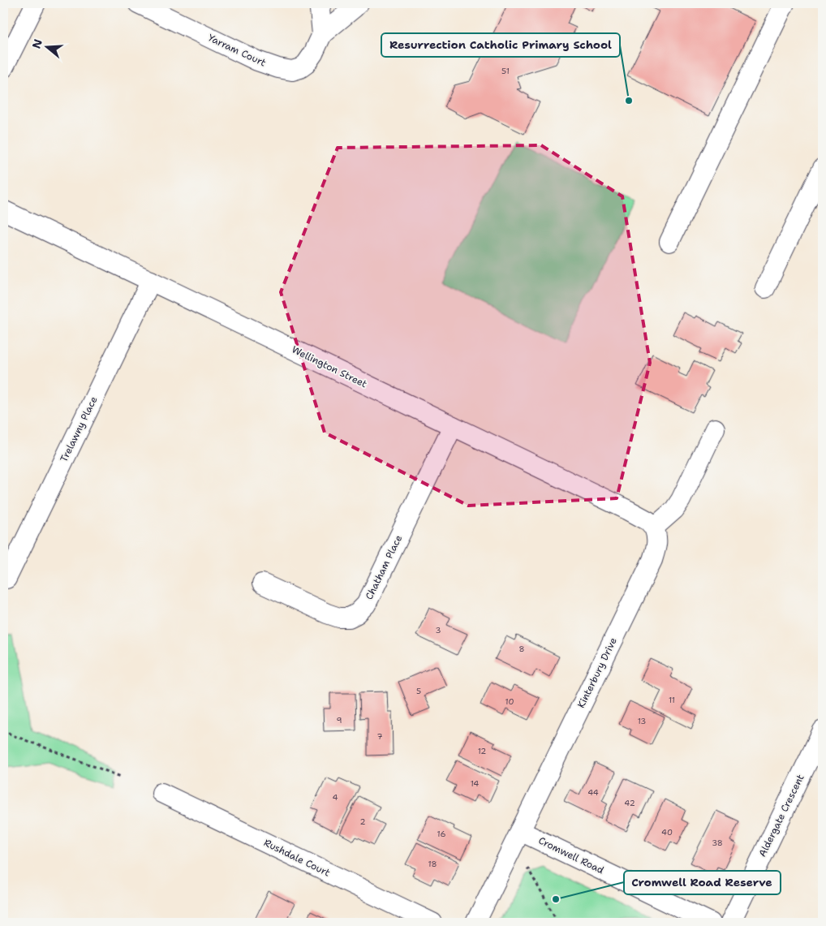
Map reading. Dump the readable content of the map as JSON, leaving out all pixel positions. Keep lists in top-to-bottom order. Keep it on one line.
{"streets":{"street":["Yarram Court","Wellington Street","Trelawny Place","Chatham Place","Kinterbury Drive","Aldergate Crescent","Cromwell Road","Rushdale Court"]},"crossings":[["Wellington Street","Trelawny Place"],["Wellington Street","Chatham Place"],["Wellington Street","Kinterbury Drive"],["Kinterbury Drive","Cromwell Road"]],"places":["Resurrection Catholic Primary School","Cromwell Road Reserve"],"house_numbers":["51","3","8","5","11","10","9","13","7","12","14","44","4","42","2","40","16","38","18"],"north":"left"}
